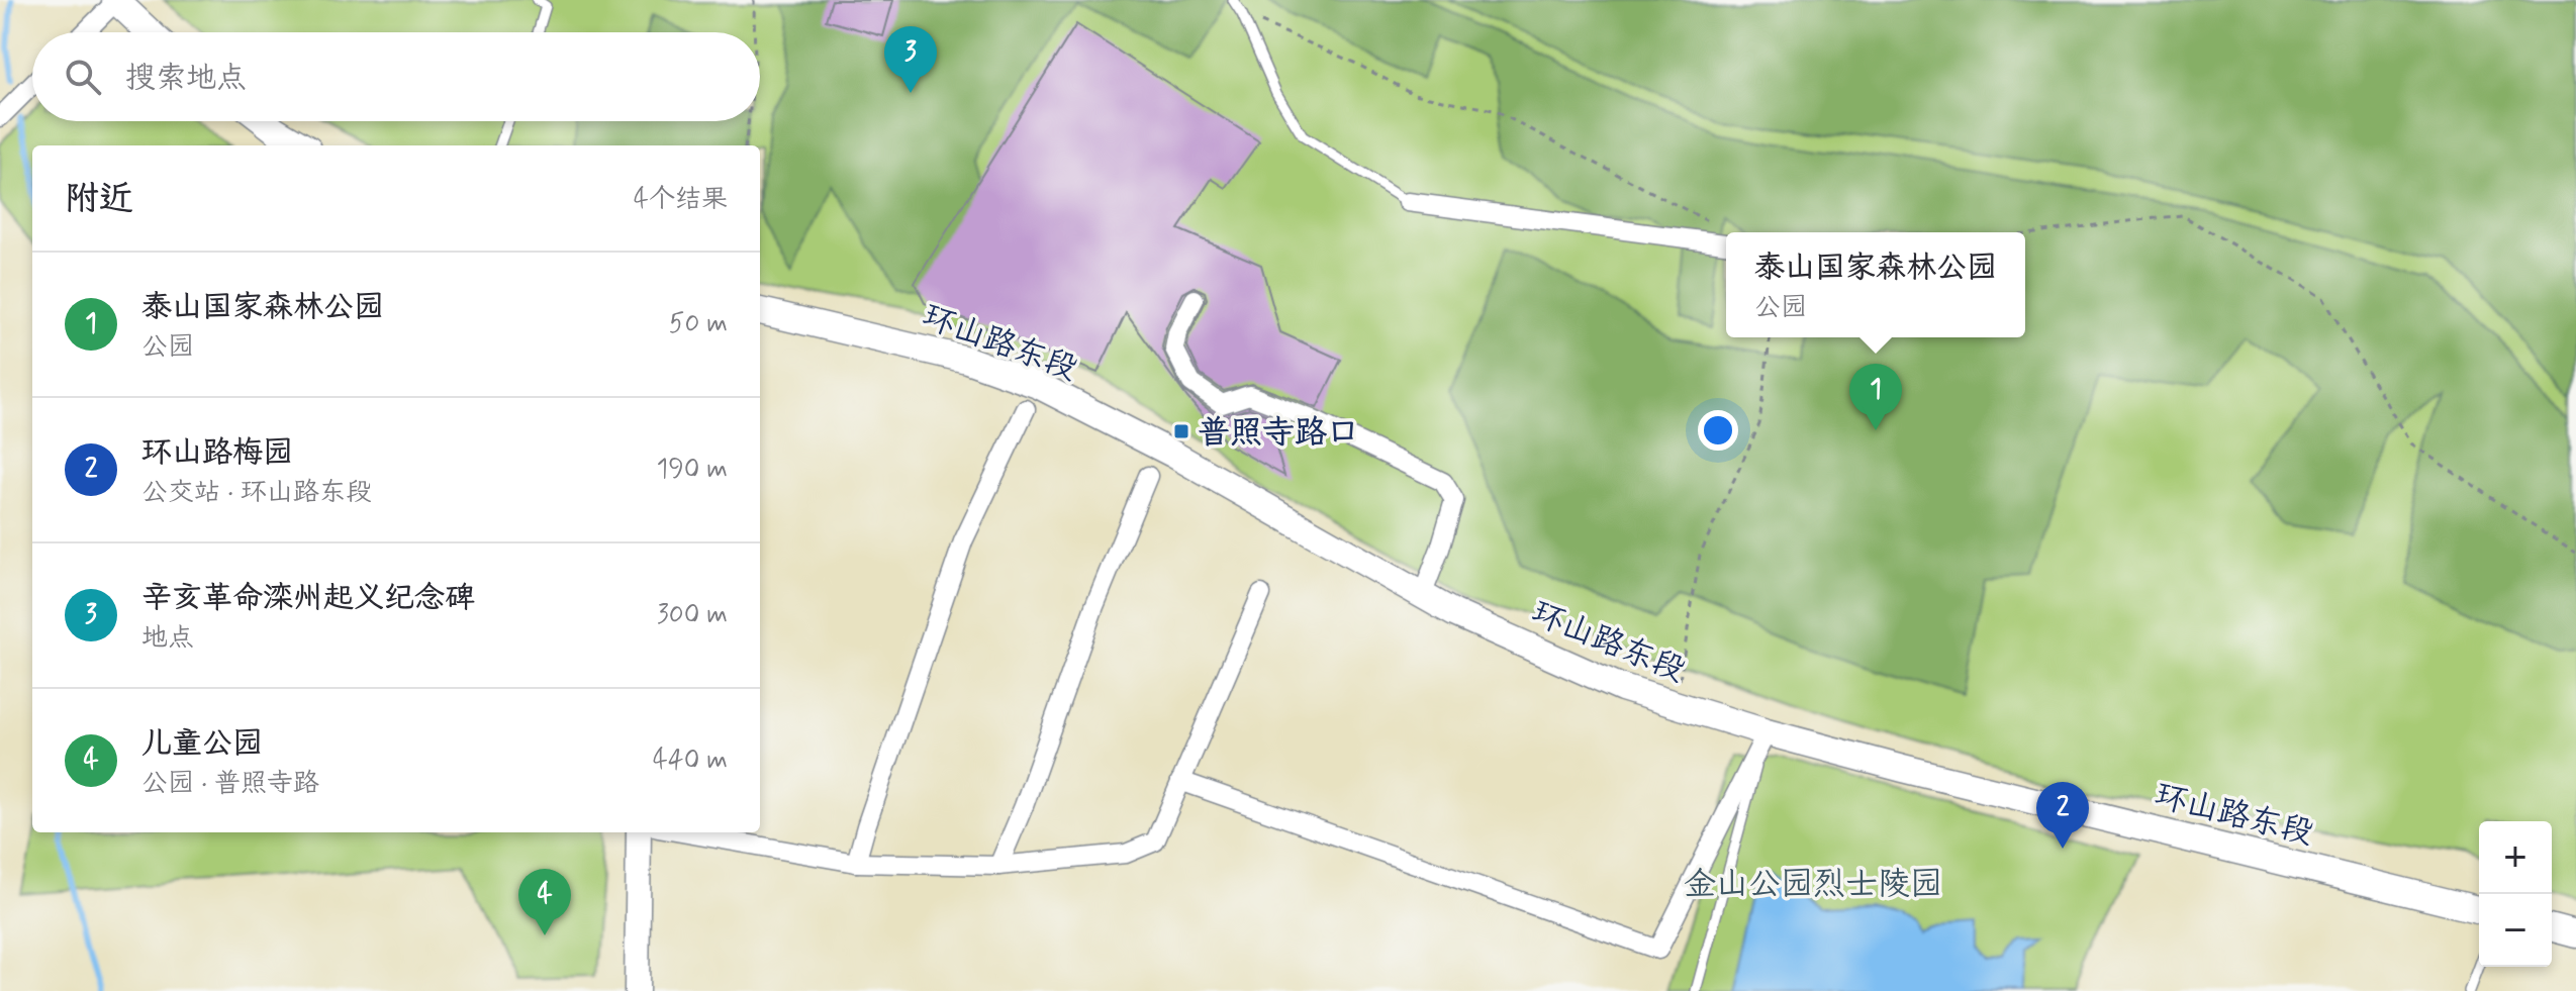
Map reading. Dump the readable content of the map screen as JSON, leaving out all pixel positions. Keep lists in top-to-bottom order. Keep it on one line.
{"streets":{"main road":["环山路东段"]},"parks":["金山公园烈士陵园"],"places":{"transit":["普照寺路口"]},"page":{"pins":["3","1","2","4"],"search":"搜索地点","heading":["附近","4个结果"],"popup":["泰山国家森林公园","公园"],"list":[{"mark":"1","name":"泰山国家森林公园","note":"公园","value":"50 m"},{"mark":"2","name":"环山路梅园","note":"公交站 · 环山路东段","value":"190 m"},{"mark":"3","name":"辛亥革命滦州起义纪念碑","note":"地点","value":"300 m"},{"mark":"4","name":"儿童公园","note":"公园 · 普照寺路","value":"440 m"}],"map_buttons":["+","−"]}}
